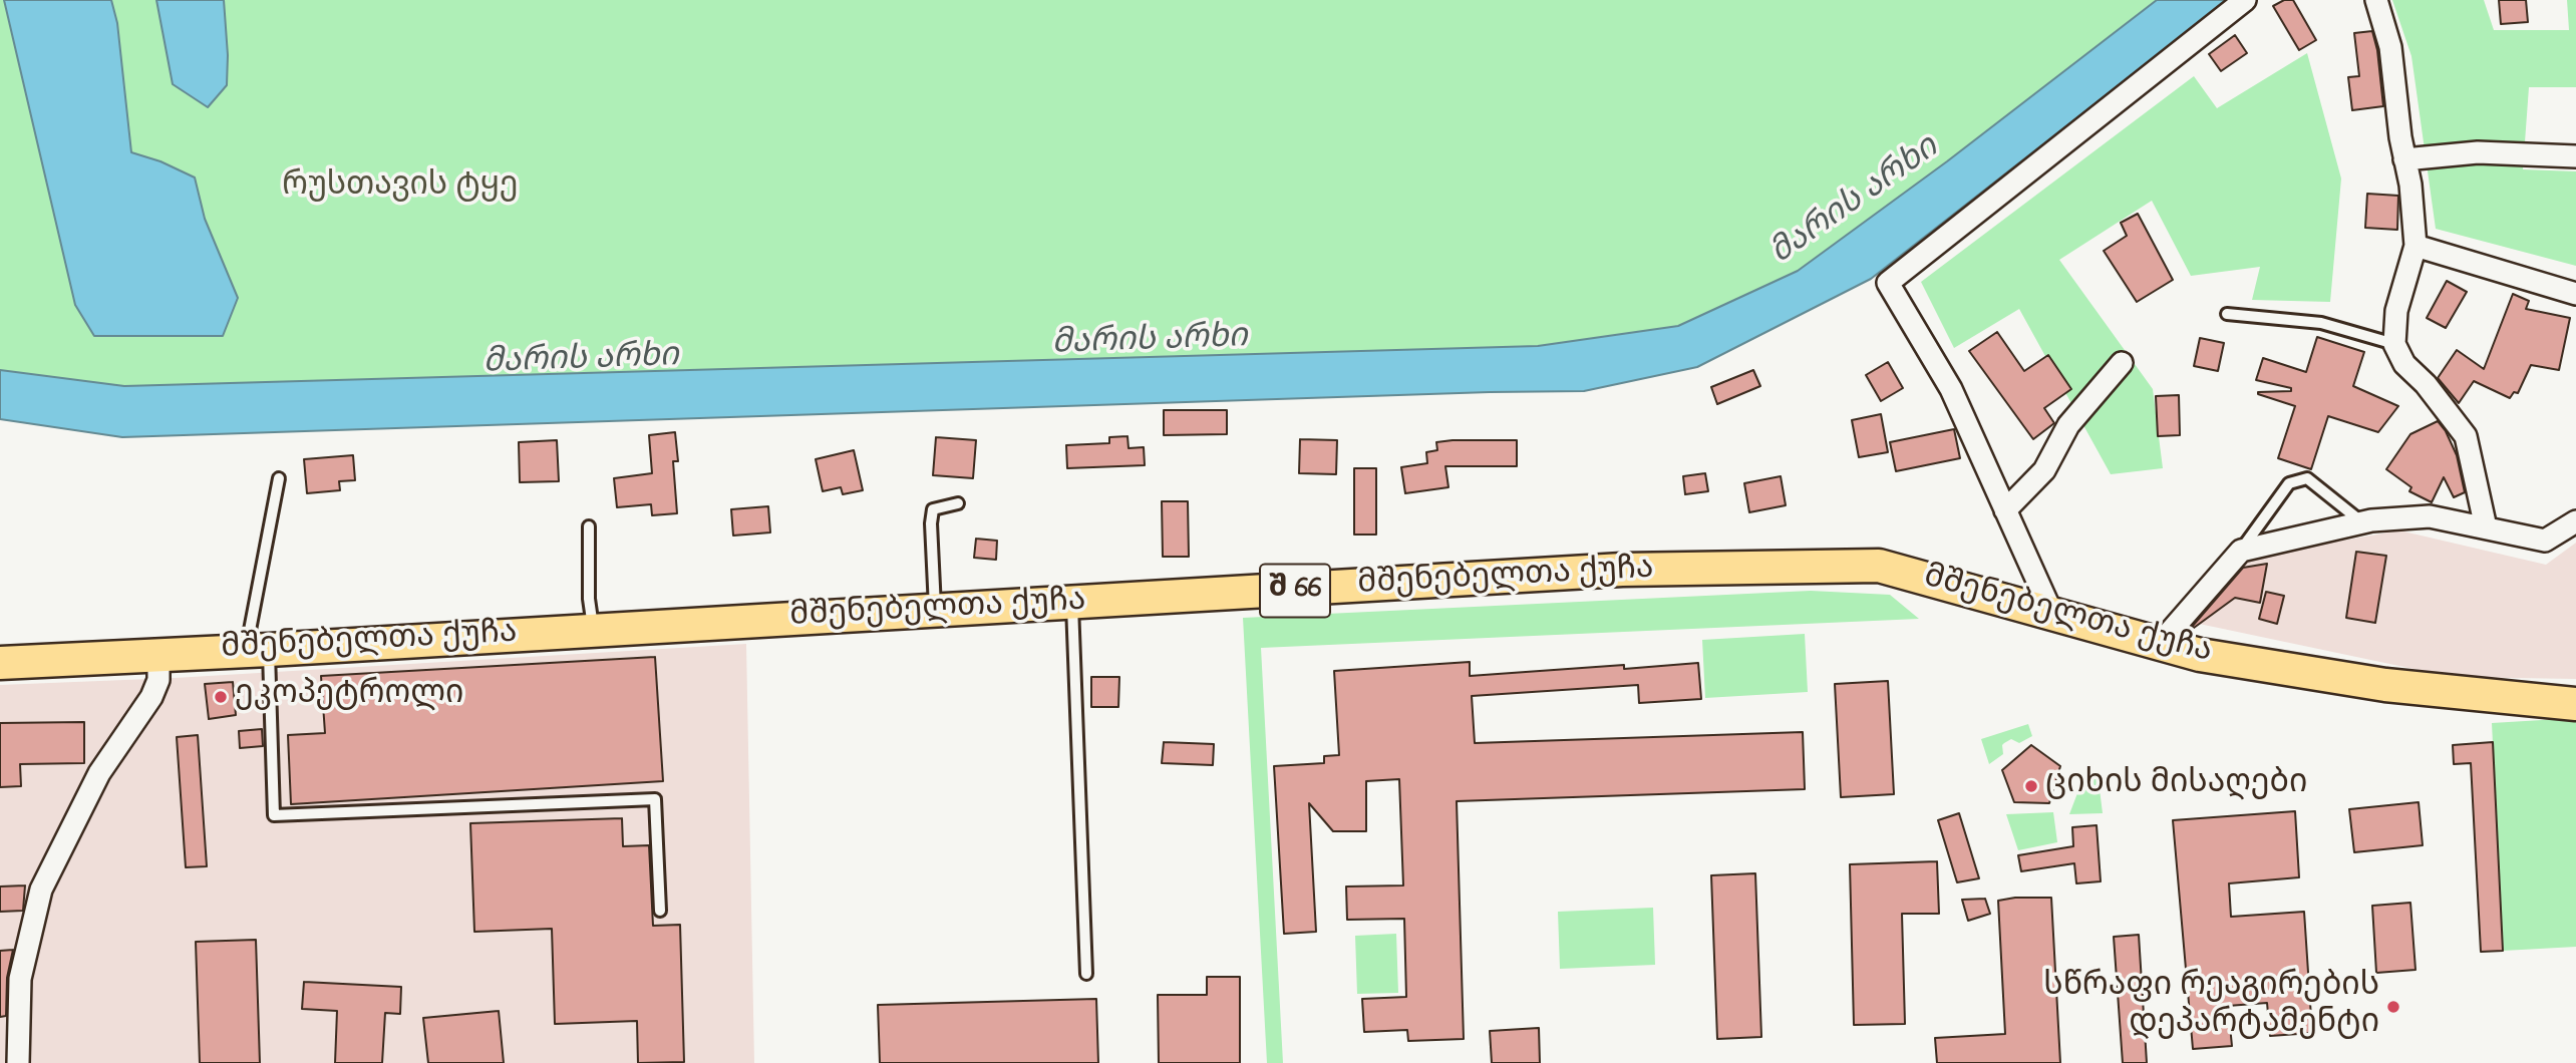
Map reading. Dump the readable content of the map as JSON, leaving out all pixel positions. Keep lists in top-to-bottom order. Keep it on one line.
{"streets":{"main road":["მშენებელთა ქუჩა","შ 66"]},"water":["მარის არხი"],"parks":["რუსთავის ტყე"],"places":["ეკოპეტროლი","ციხის მისაღები","სწრაფი რეაგირების დეპარტამენტი"]}
